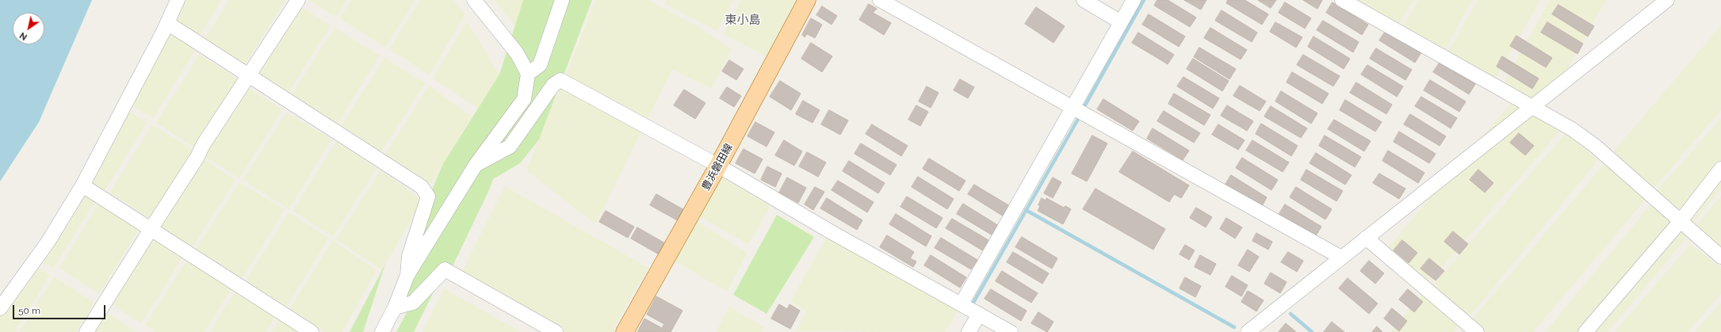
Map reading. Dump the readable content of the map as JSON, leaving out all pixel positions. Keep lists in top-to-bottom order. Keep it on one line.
{"streets":{"main road":["豊浜磐田線"]},"districts":["東小島"],"scale_bar":"50 m","north":"bottom left"}
